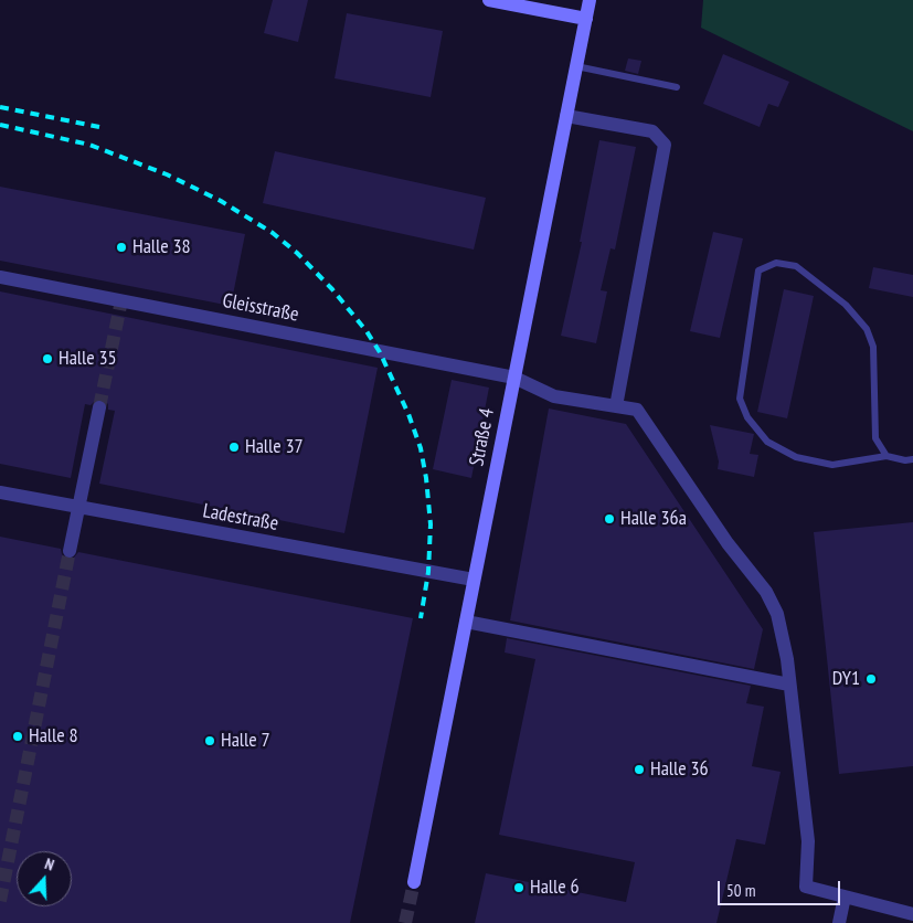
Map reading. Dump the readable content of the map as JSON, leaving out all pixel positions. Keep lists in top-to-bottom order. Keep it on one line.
{"streets":{"street":["Gleisstraße","Straße 4","Ladestraße"]},"crossings":[["Gleisstraße","Straße 4"],["Straße 4","Ladestraße"]],"places":["Halle 38","Halle 35","Halle 37","Halle 36a","DY1","Halle 8","Halle 7","Halle 36","Halle 6"],"scale_bar":"50 m","north":"top"}
